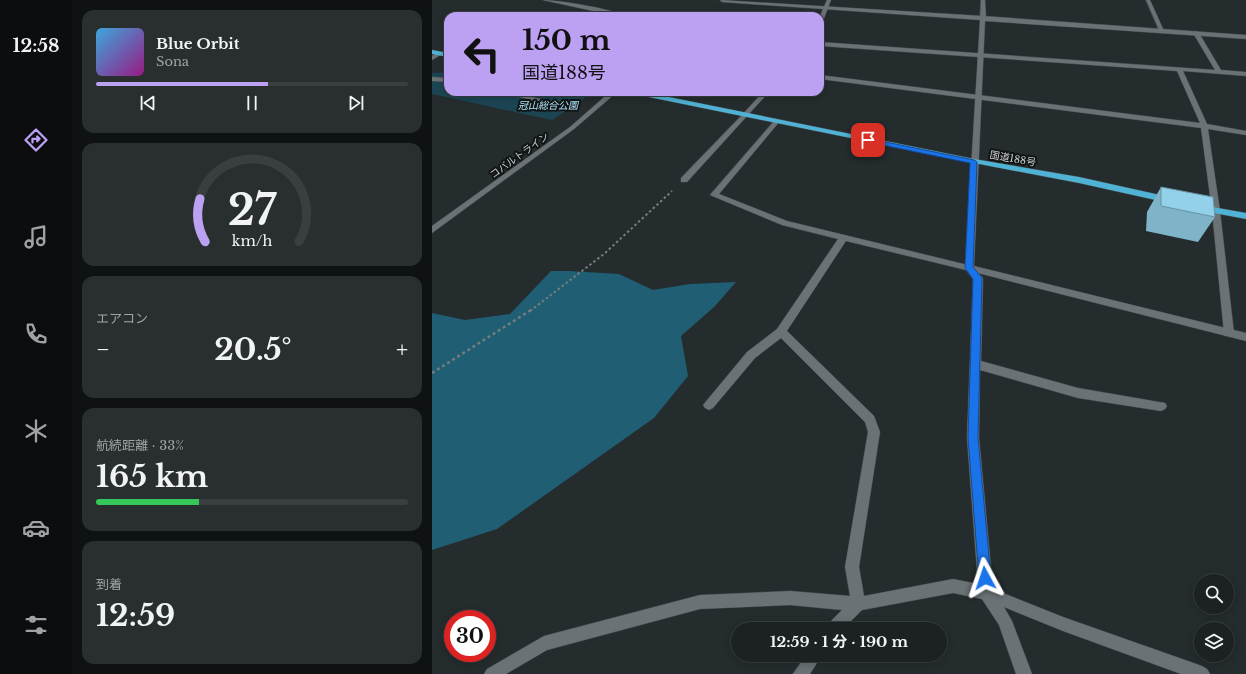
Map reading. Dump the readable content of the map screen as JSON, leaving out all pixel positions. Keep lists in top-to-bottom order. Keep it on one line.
{"streets":{"highway":["国道188号"],"street":["コバルトライン"]},"parks":["冠山総合公園"],"page":{"tabs":"12:58","turn":["150 m","国道188号"],"song":["Blue Orbit","Sona"],"tile":["エアコン",["航続距離 · 33%","165 km"],["到着","12:59"]],"heat":["−","20.5°","+"],"limit":"30","trip":"12:59 · 1 分 · 190 m","gauge":["27","km/h"]}}
